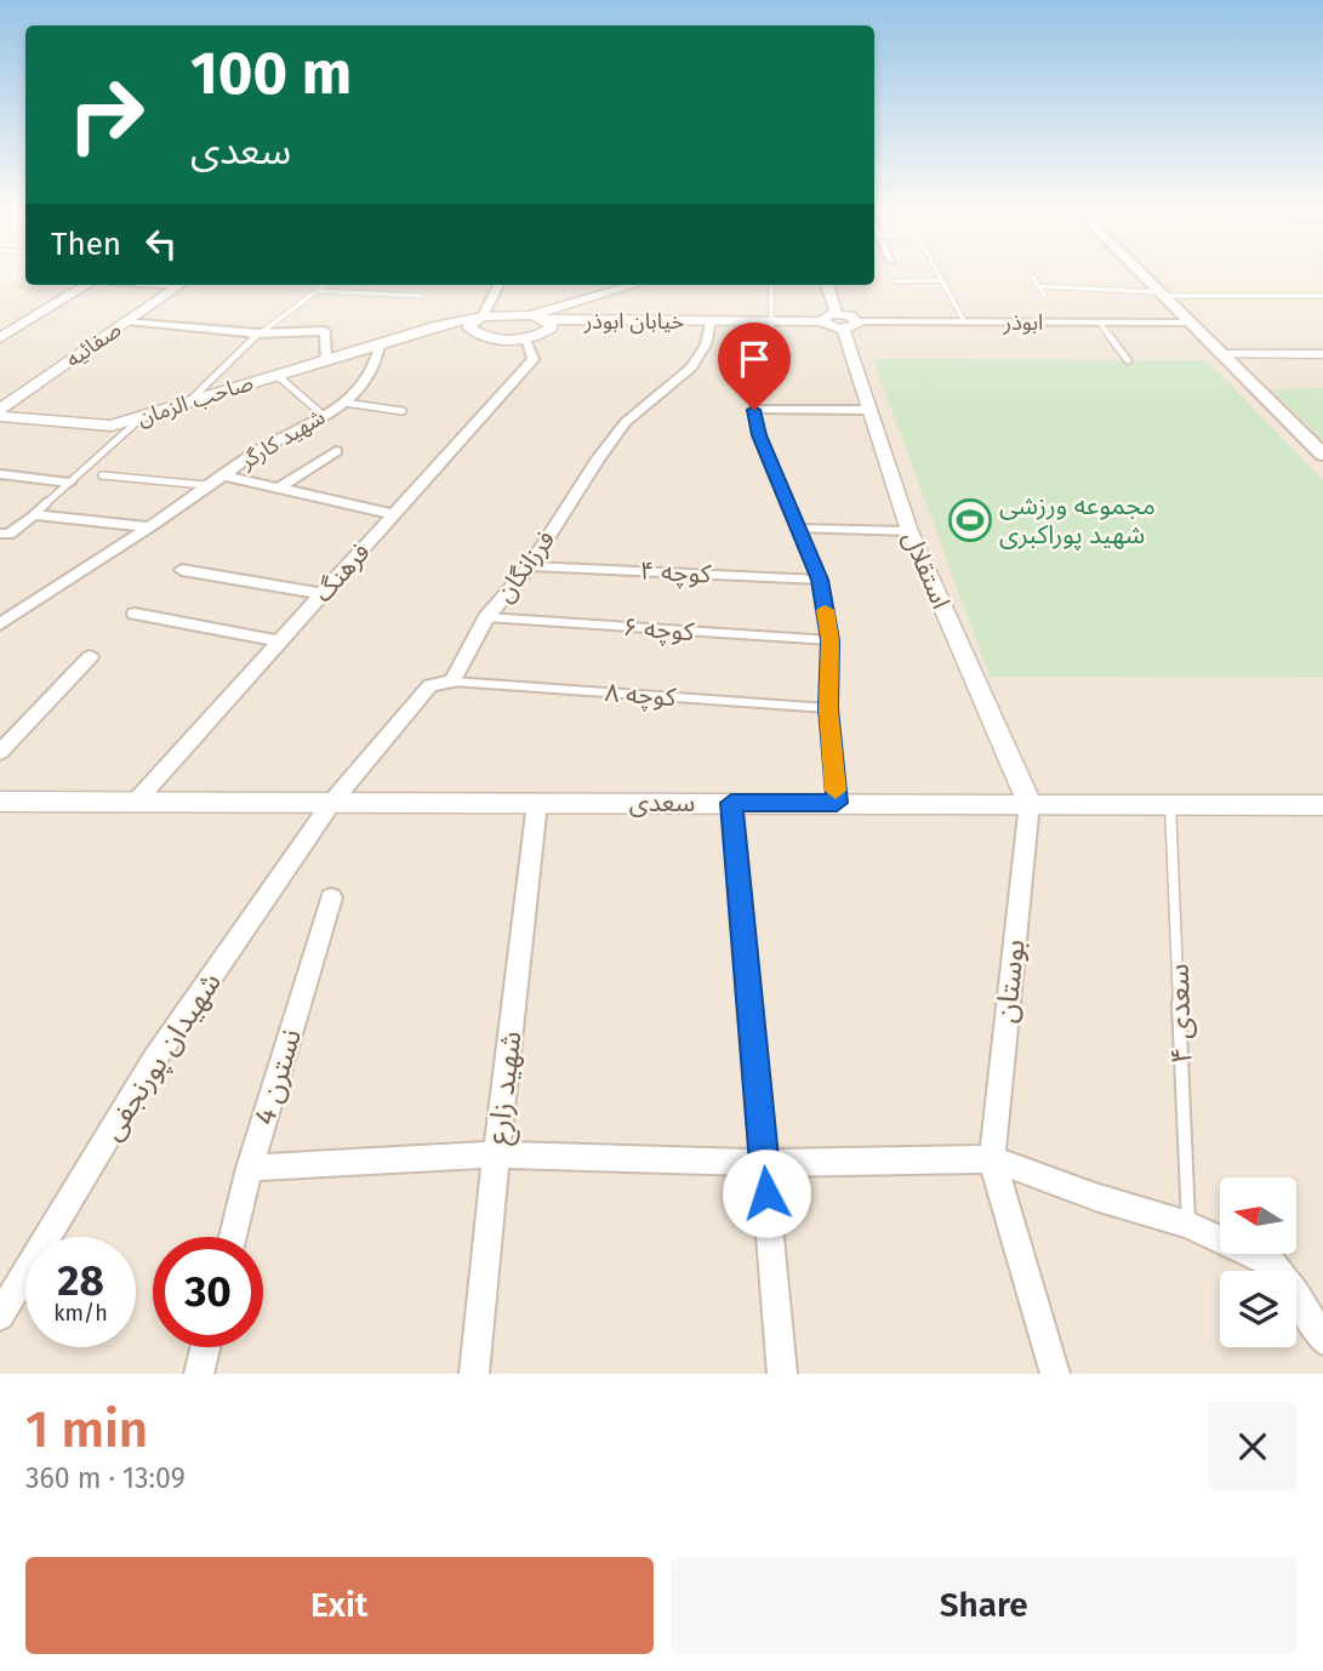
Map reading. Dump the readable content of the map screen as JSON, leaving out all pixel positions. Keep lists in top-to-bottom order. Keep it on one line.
{"streets":{"street":["خیابان ابوذر","ابوذر","صفائیه","صاحب الزمان","شهید کارگر","فرزانگان","استقلال","فرهنگ","سعدی","بوستان","شهیدان پورنجفی","نسترن 4","شهید زارع"],"lane":["کوچه ۴","کوچه ۶","کوچه ۸","سعدی ۴"]},"crossings":[["خیابان ابوذر","ابوذر"],["خیابان ابوذر","فرزانگان"],["خیابان ابوذر","استقلال"],["ابوذر","استقلال"],["صاحب الزمان","شهید کارگر"],["شهید کارگر","فرهنگ"],["فرزانگان","کوچه ۴"],["فرزانگان","کوچه ۶"],["فرزانگان","کوچه ۸"],["استقلال","سعدی"],["استقلال","بوستان"],["فرهنگ","سعدی"],["سعدی","بوستان"],["سعدی","سعدی ۴"],["سعدی","شهیدان پورنجفی"],["سعدی","شهید زارع"]],"places":{"sports":["مجموعه ورزشی شهید پوراکبری"]},"north":"left","page":{"turn":["100 m","سعدی"],"then":"Then","speed":"28 km/h","limit":"30","heading":["1 min","360 m · 13:09"],"buttons":["Exit","Share"]}}
